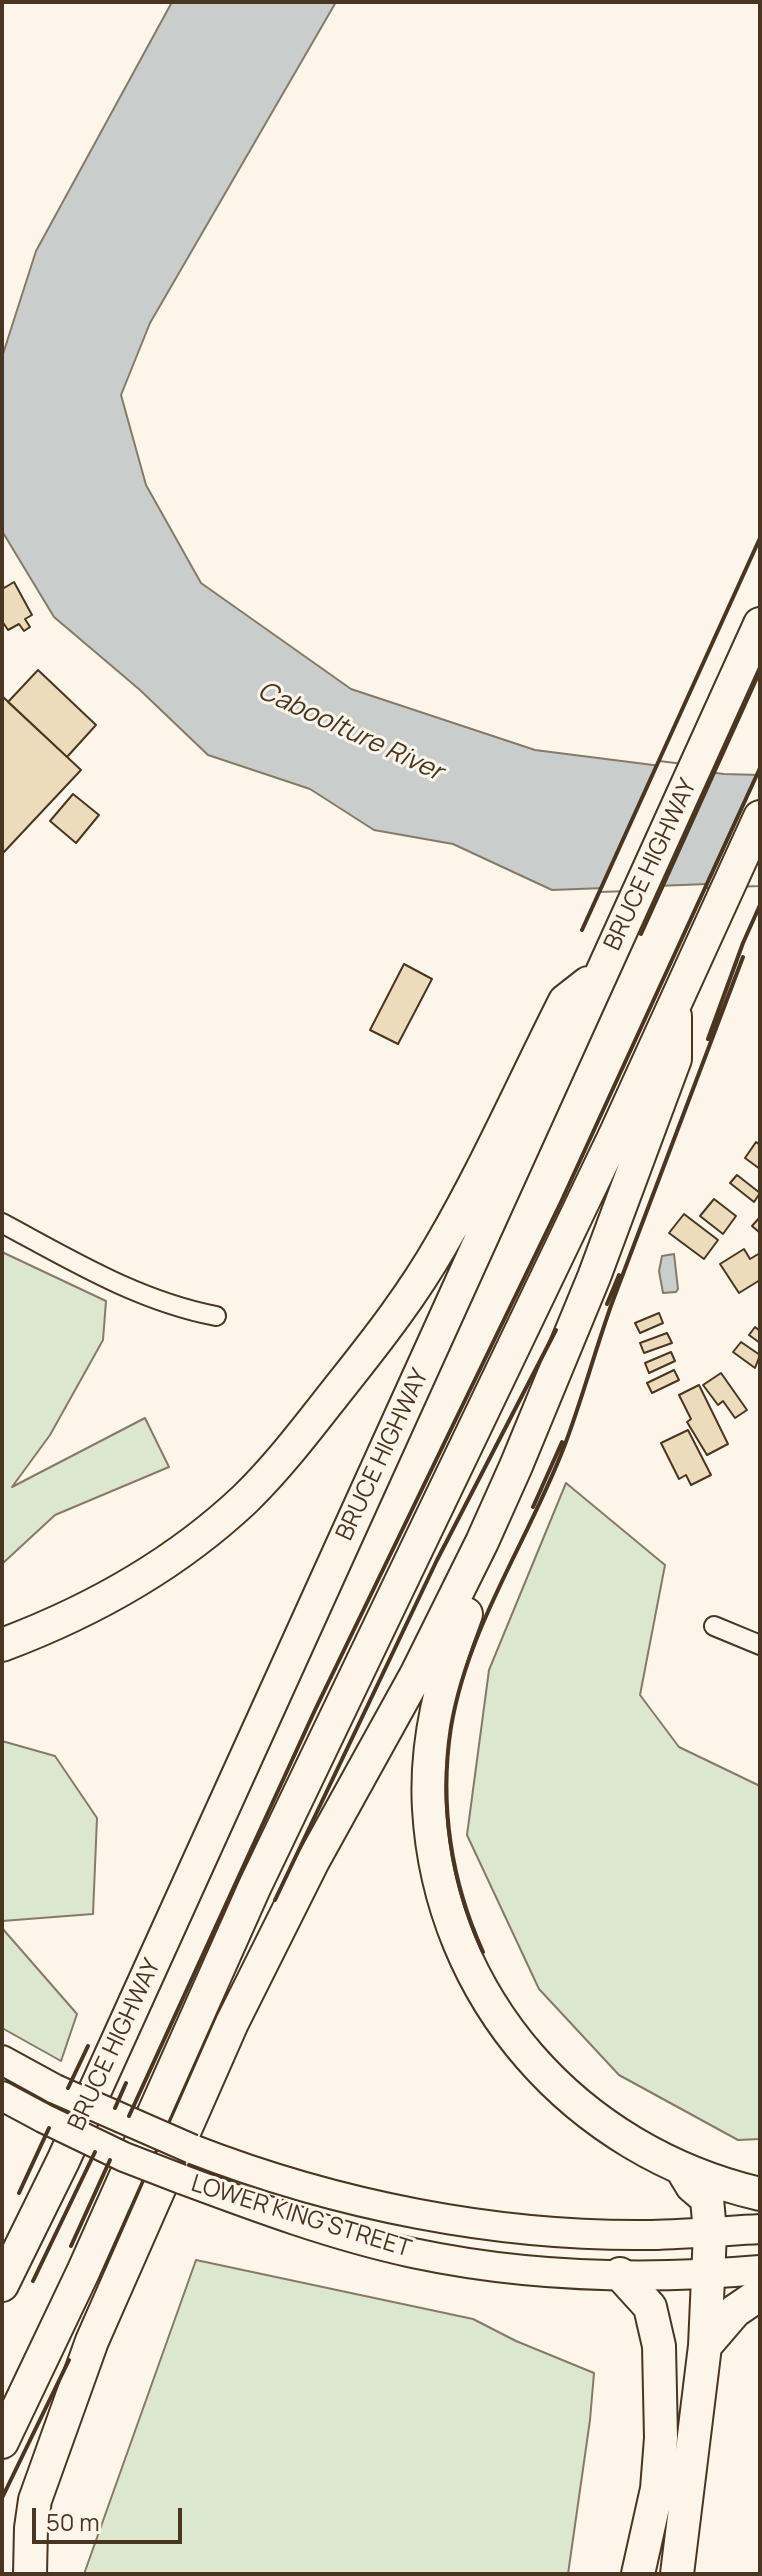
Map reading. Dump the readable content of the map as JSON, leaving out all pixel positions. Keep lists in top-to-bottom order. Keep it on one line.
{"streets":{"highway":["BRUCE HIGHWAY"],"main road":["LOWER KING STREET"]},"water":["Caboolture River"],"scale_bar":"50 m"}
